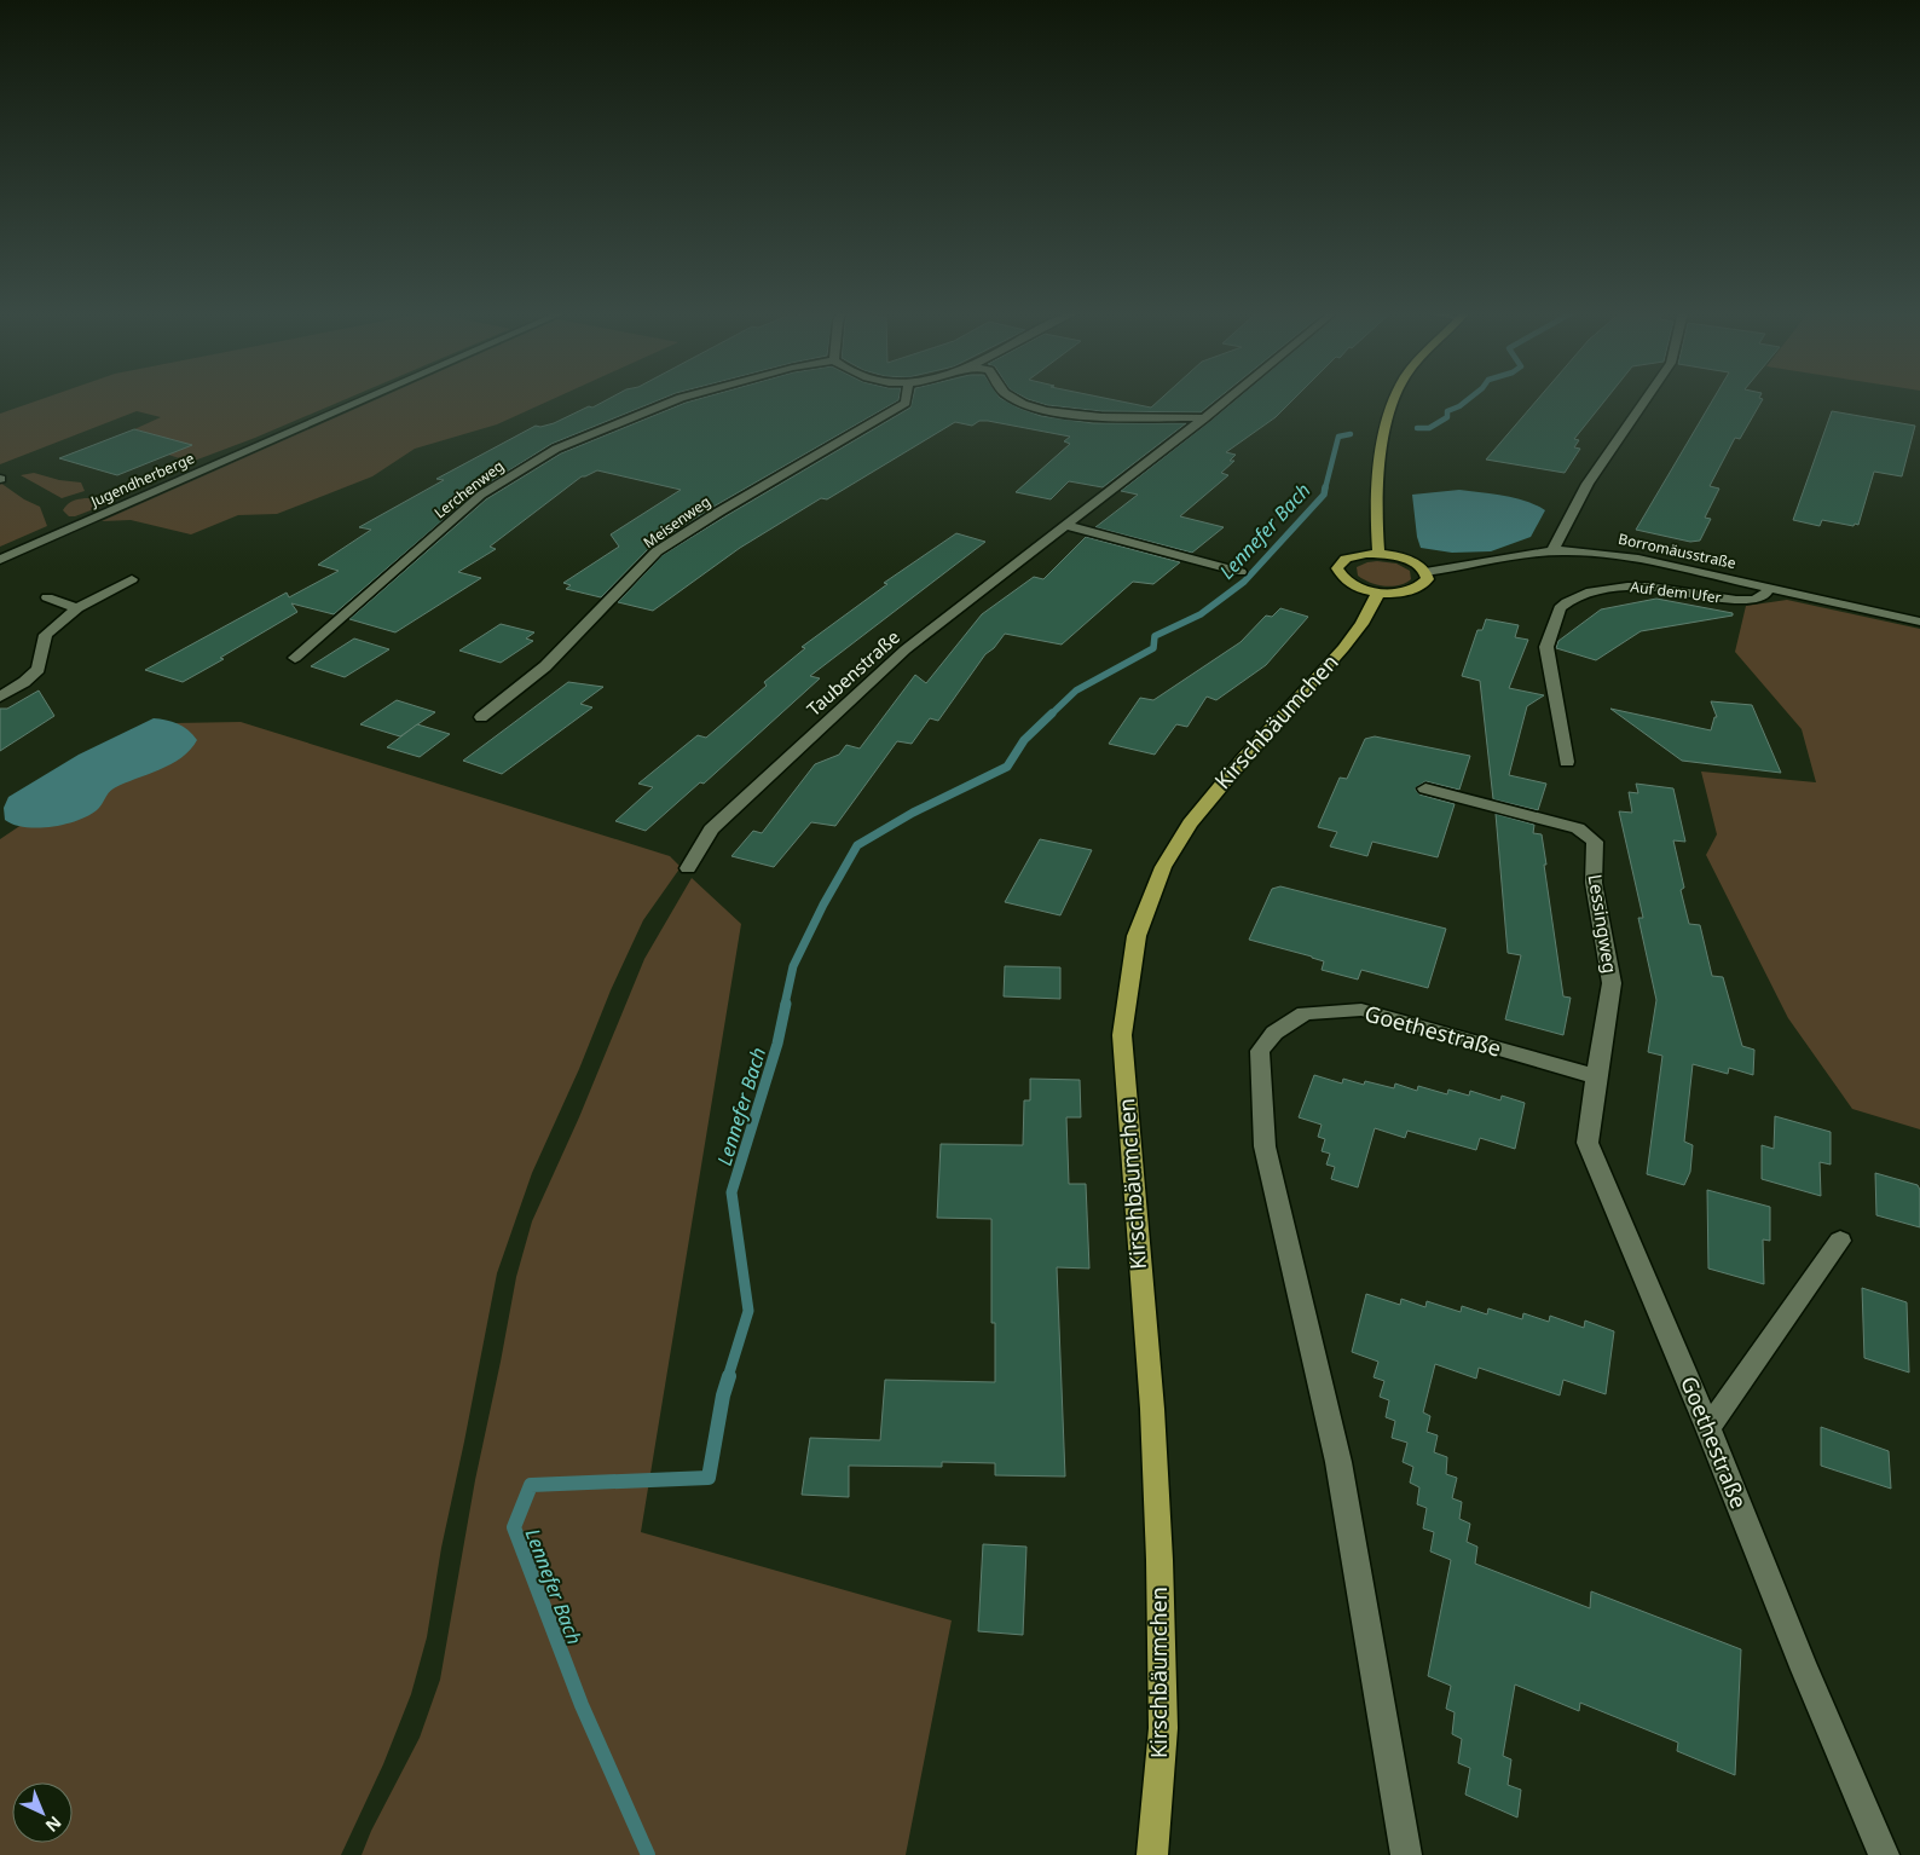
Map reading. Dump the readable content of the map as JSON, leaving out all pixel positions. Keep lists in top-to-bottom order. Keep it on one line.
{"streets":{"main road":["Kirschbäumchen"],"street":["Jugendherberge","Lerchenweg","Meisenweg","Borromäusstraße","Auf dem Ufer","Taubenstraße","Lessingweg","Goethestraße"]},"crossings":[["Borromäusstraße","Auf dem Ufer"],["Lessingweg","Goethestraße"]],"water":["Lennefer Bach"],"north":"bottom right"}
